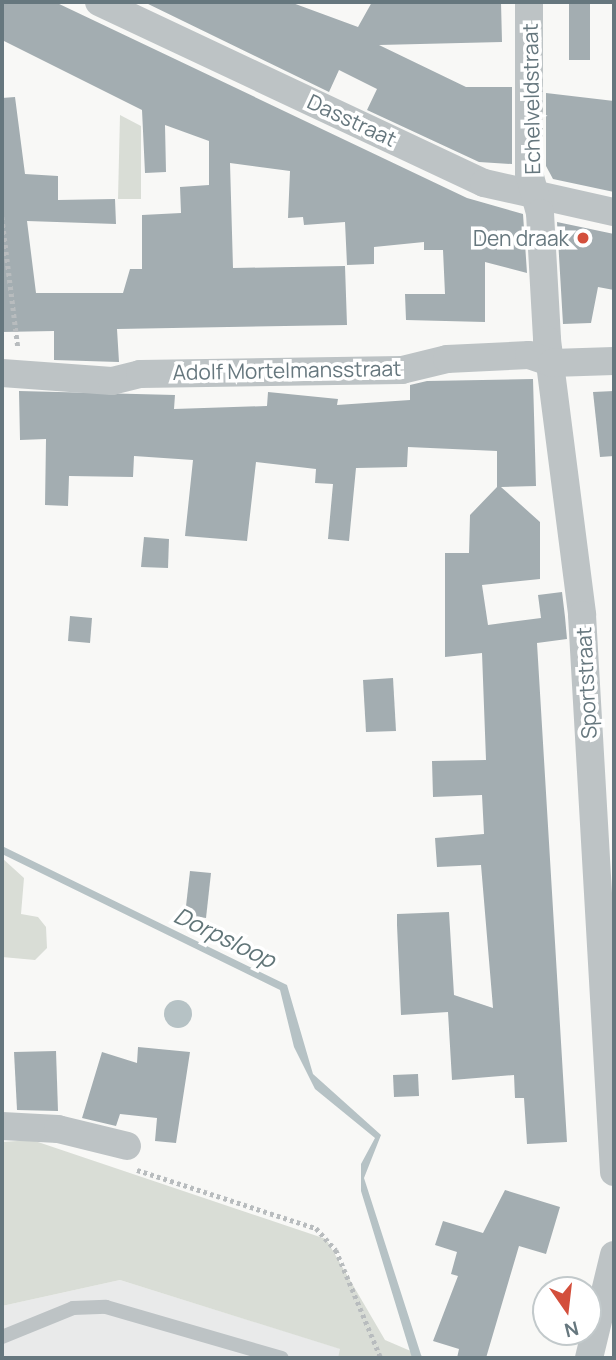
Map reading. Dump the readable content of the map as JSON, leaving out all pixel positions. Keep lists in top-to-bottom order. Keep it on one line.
{"streets":{"street":["Echelveldstraat","Dasstraat","Adolf Mortelmansstraat","Sportstraat"]},"crossings":[["Echelveldstraat","Dasstraat"],["Echelveldstraat","Sportstraat"],["Dasstraat","Sportstraat"],["Adolf Mortelmansstraat","Sportstraat"]],"water":["Dorpsloop"],"places":["Den draak"],"north":"bottom"}
